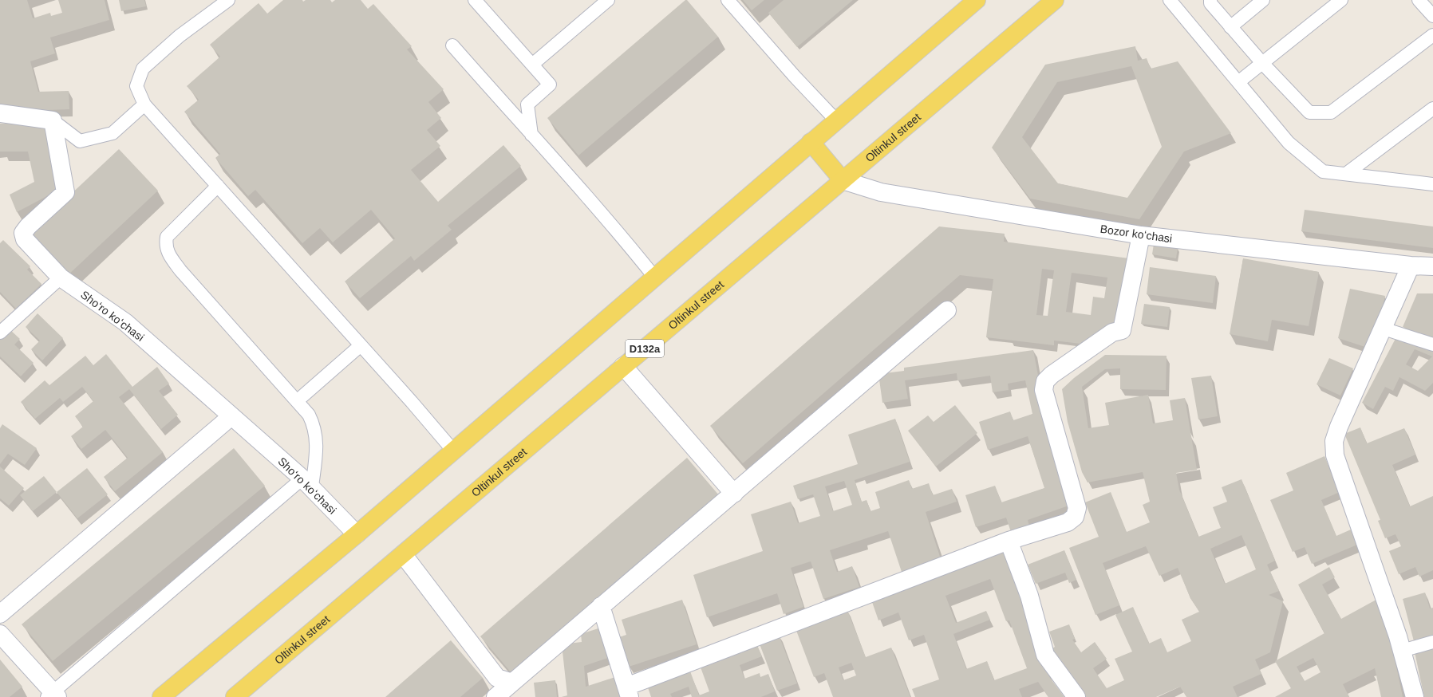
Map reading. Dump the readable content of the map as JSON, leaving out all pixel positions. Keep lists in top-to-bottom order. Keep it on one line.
{"streets":{"main road":["Oltinkul street","D132a"],"street":["Bozor koʻchasi","Shoʻro koʻchasi"]},"crossings":[["Oltinkul street","Bozor koʻchasi"]]}
